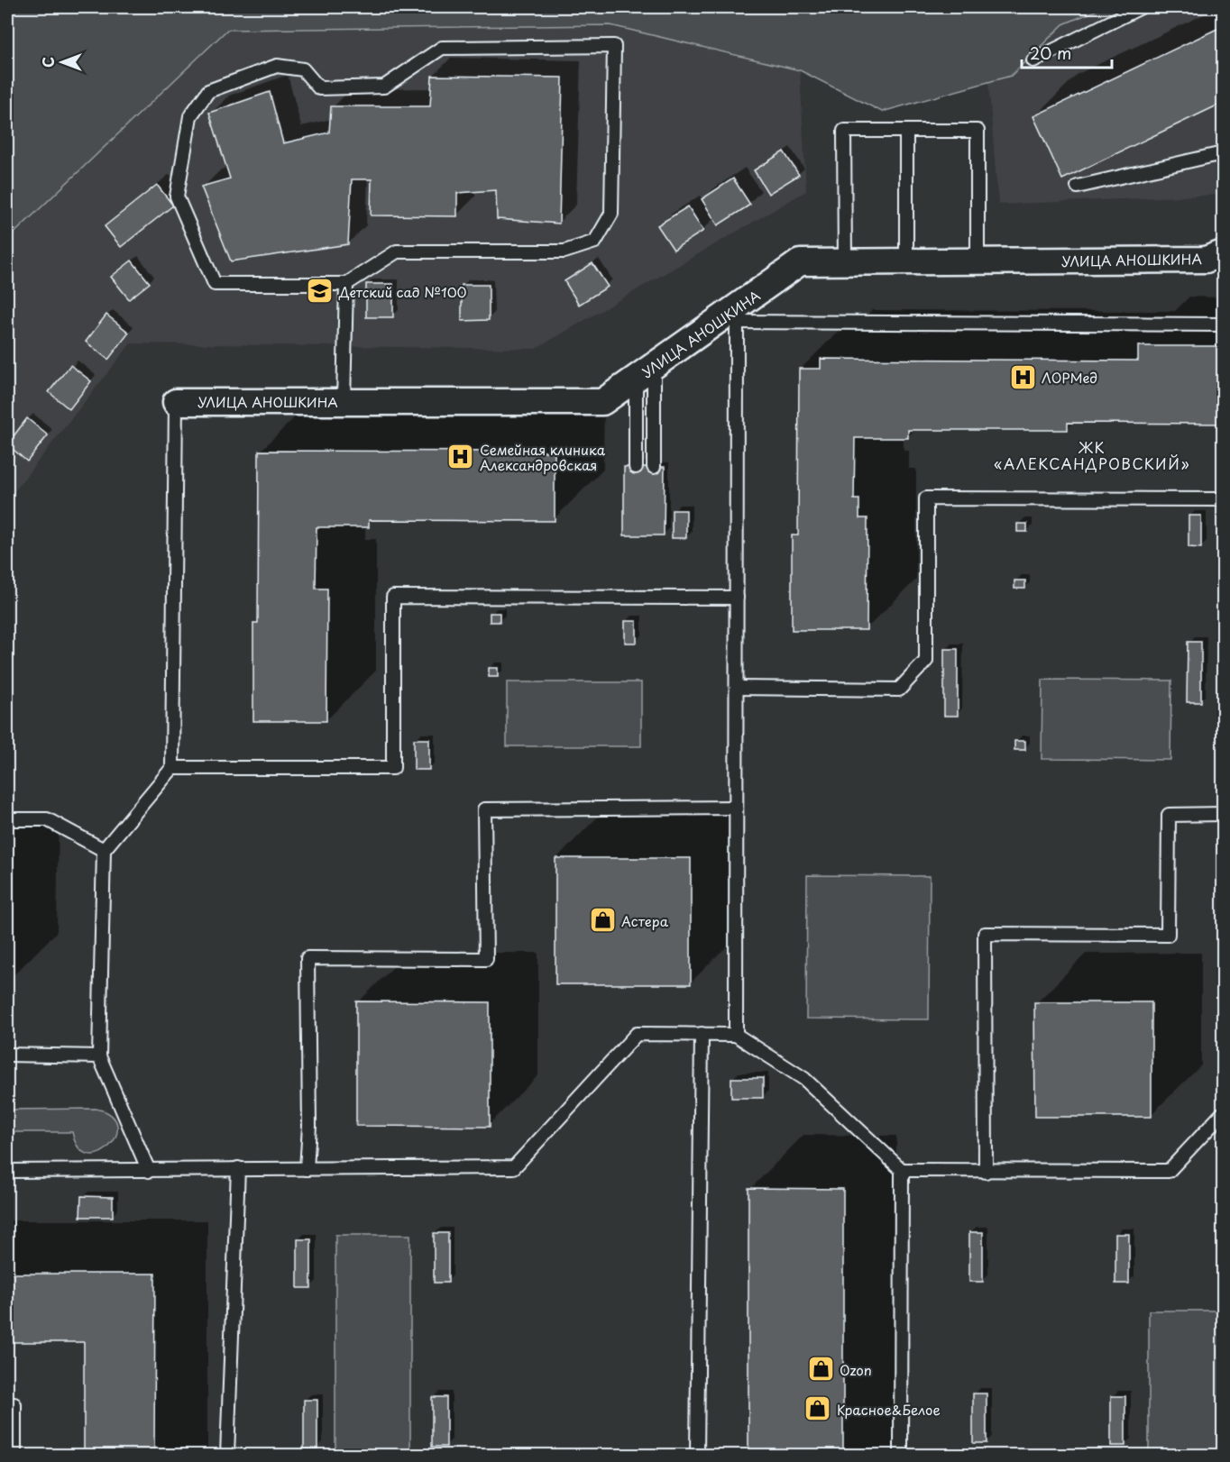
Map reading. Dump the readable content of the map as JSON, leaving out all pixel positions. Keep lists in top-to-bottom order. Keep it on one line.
{"streets":{"street":["УЛИЦА АНОШКИНА"]},"districts":["ЖК «АЛЕКСАНДРОВСКИЙ»"],"places":{"school or university":["Детский сад №100"],"hospital":["ЛОРМед","Семейная клиника Александровская"],"shop":["Астера","Ozon","Красное&Белое"]},"scale_bar":"20 m","north":"left"}
